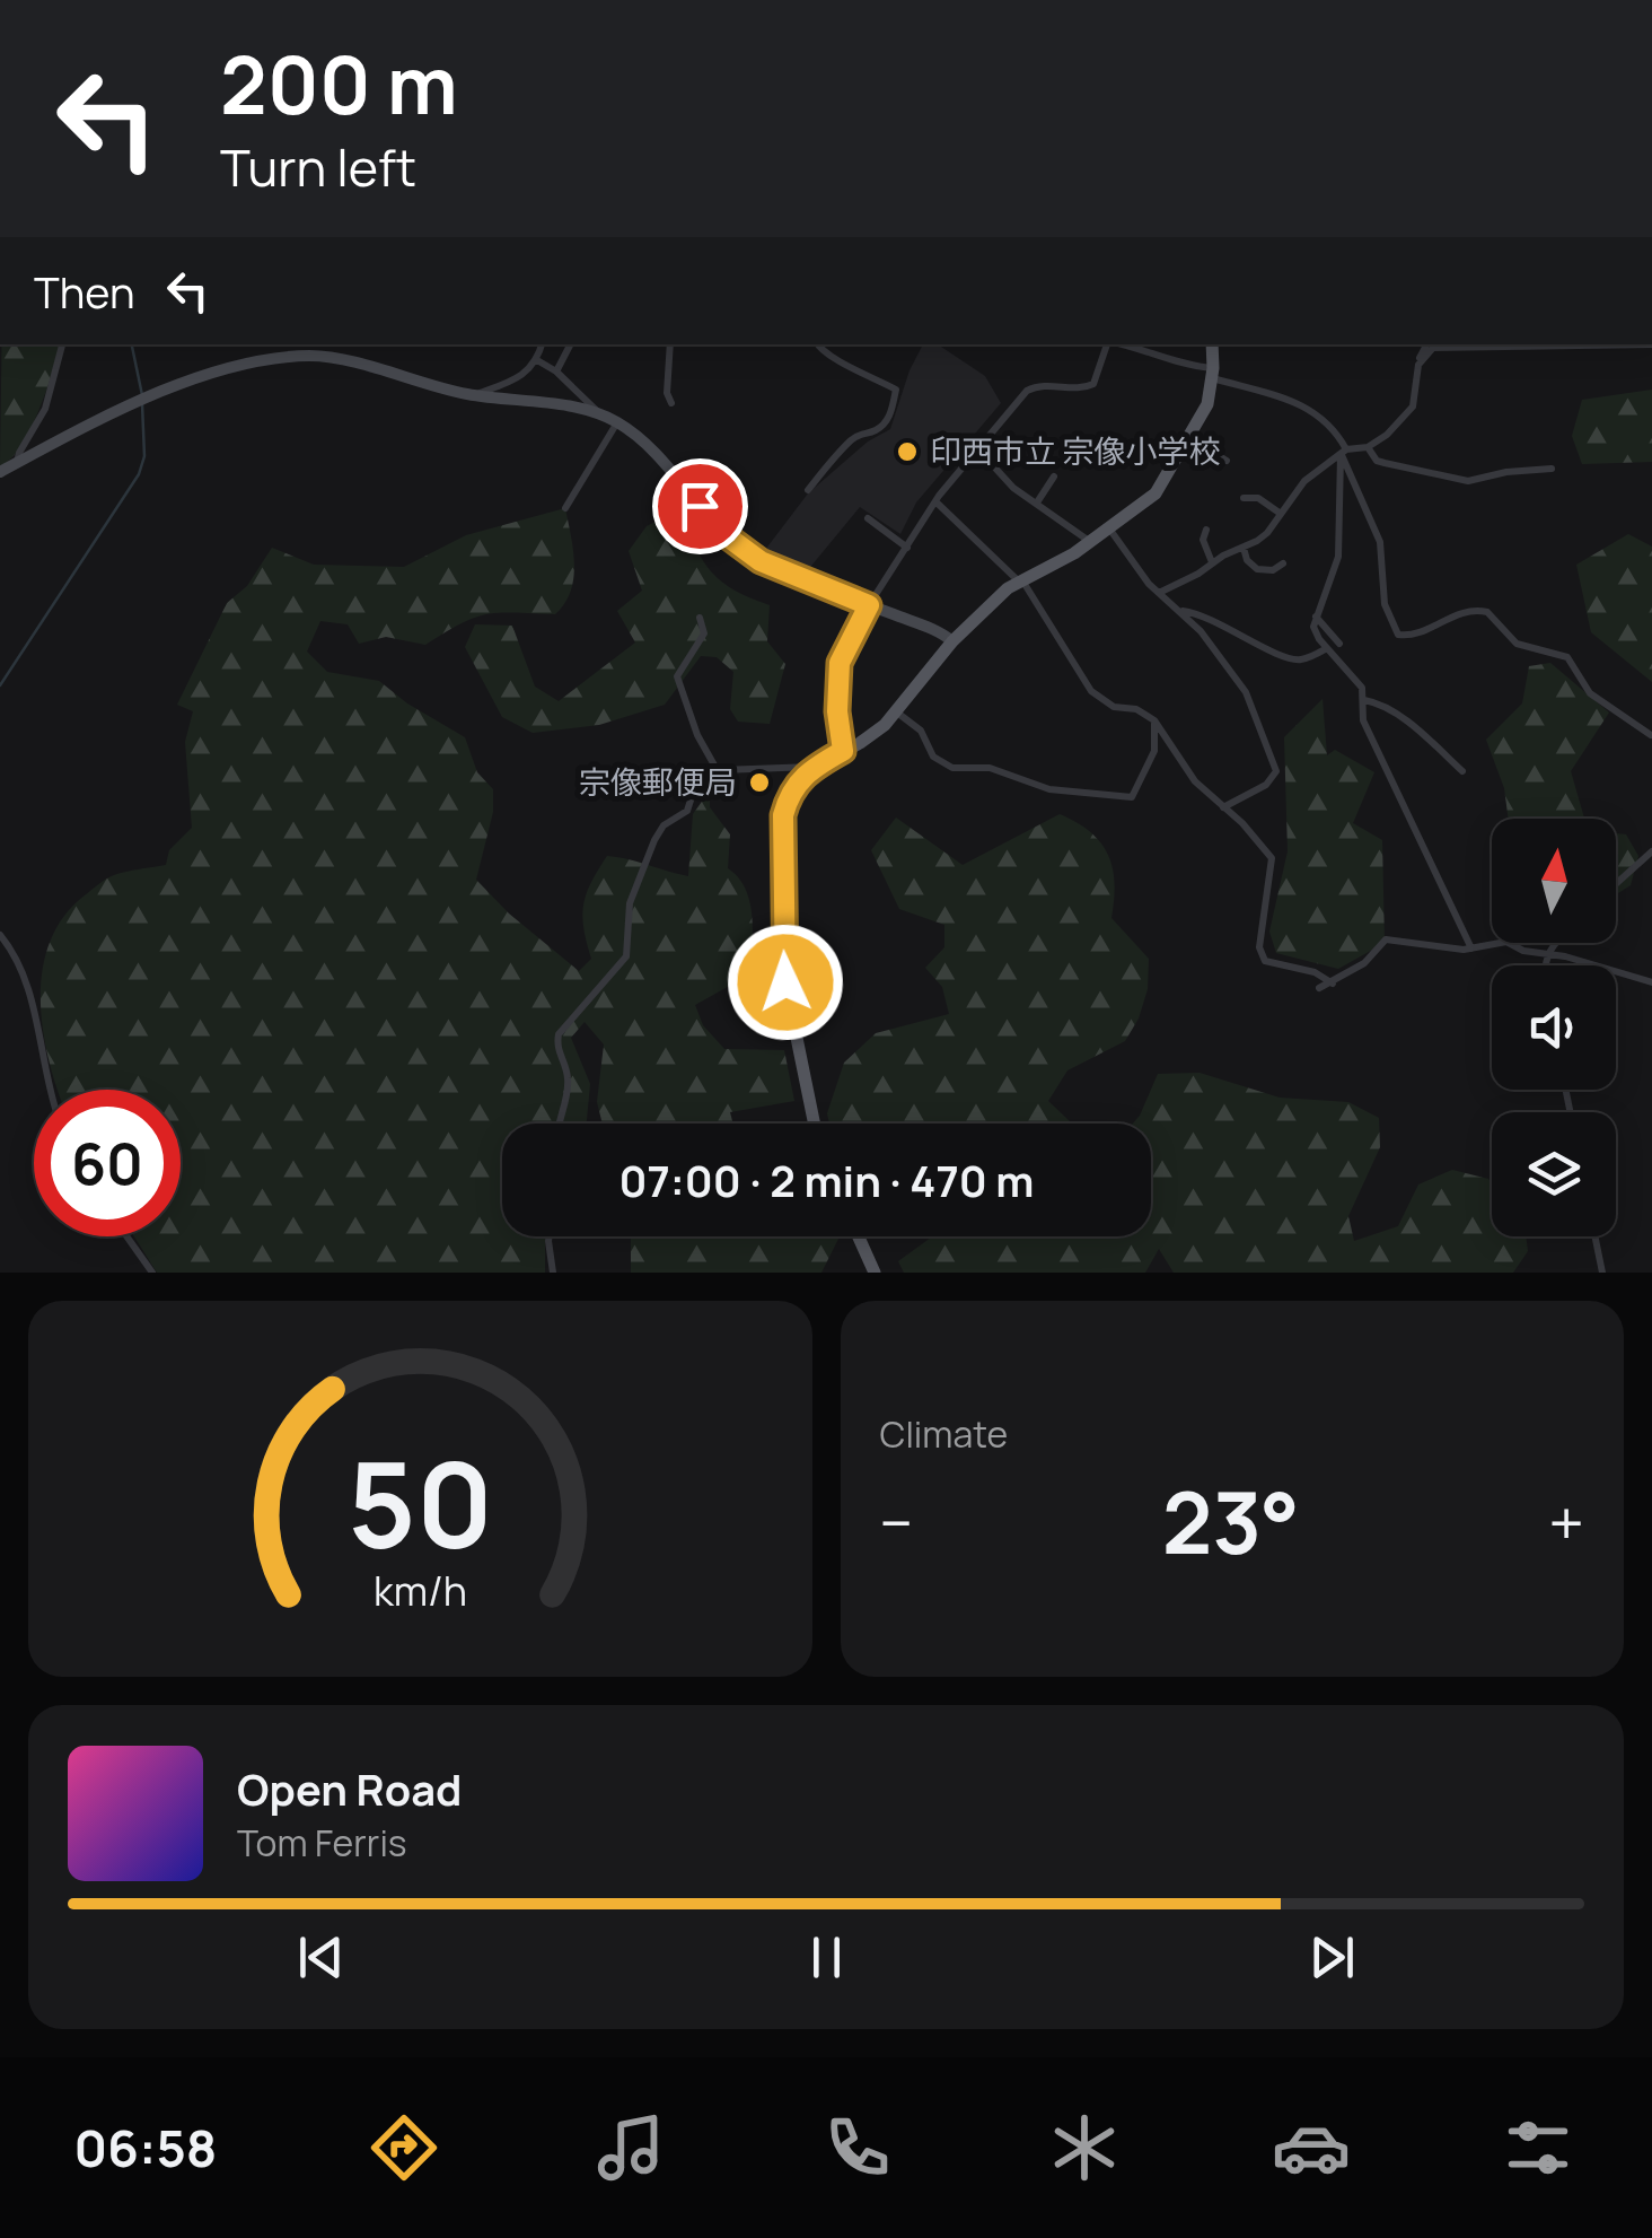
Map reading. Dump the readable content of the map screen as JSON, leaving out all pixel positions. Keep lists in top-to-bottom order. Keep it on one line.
{"places":["印西市立 宗像小学校","宗像郵便局"],"north":"top","page":{"turn":["200 m","Turn left"],"then":"Then","limit":"60","trip":"07:00 · 2 min · 470 m","tile":"Climate","heat":["−","23°","+"],"song":["Open Road","Tom Ferris"],"tabs":"06:58","gauge":["50","km/h"]}}
